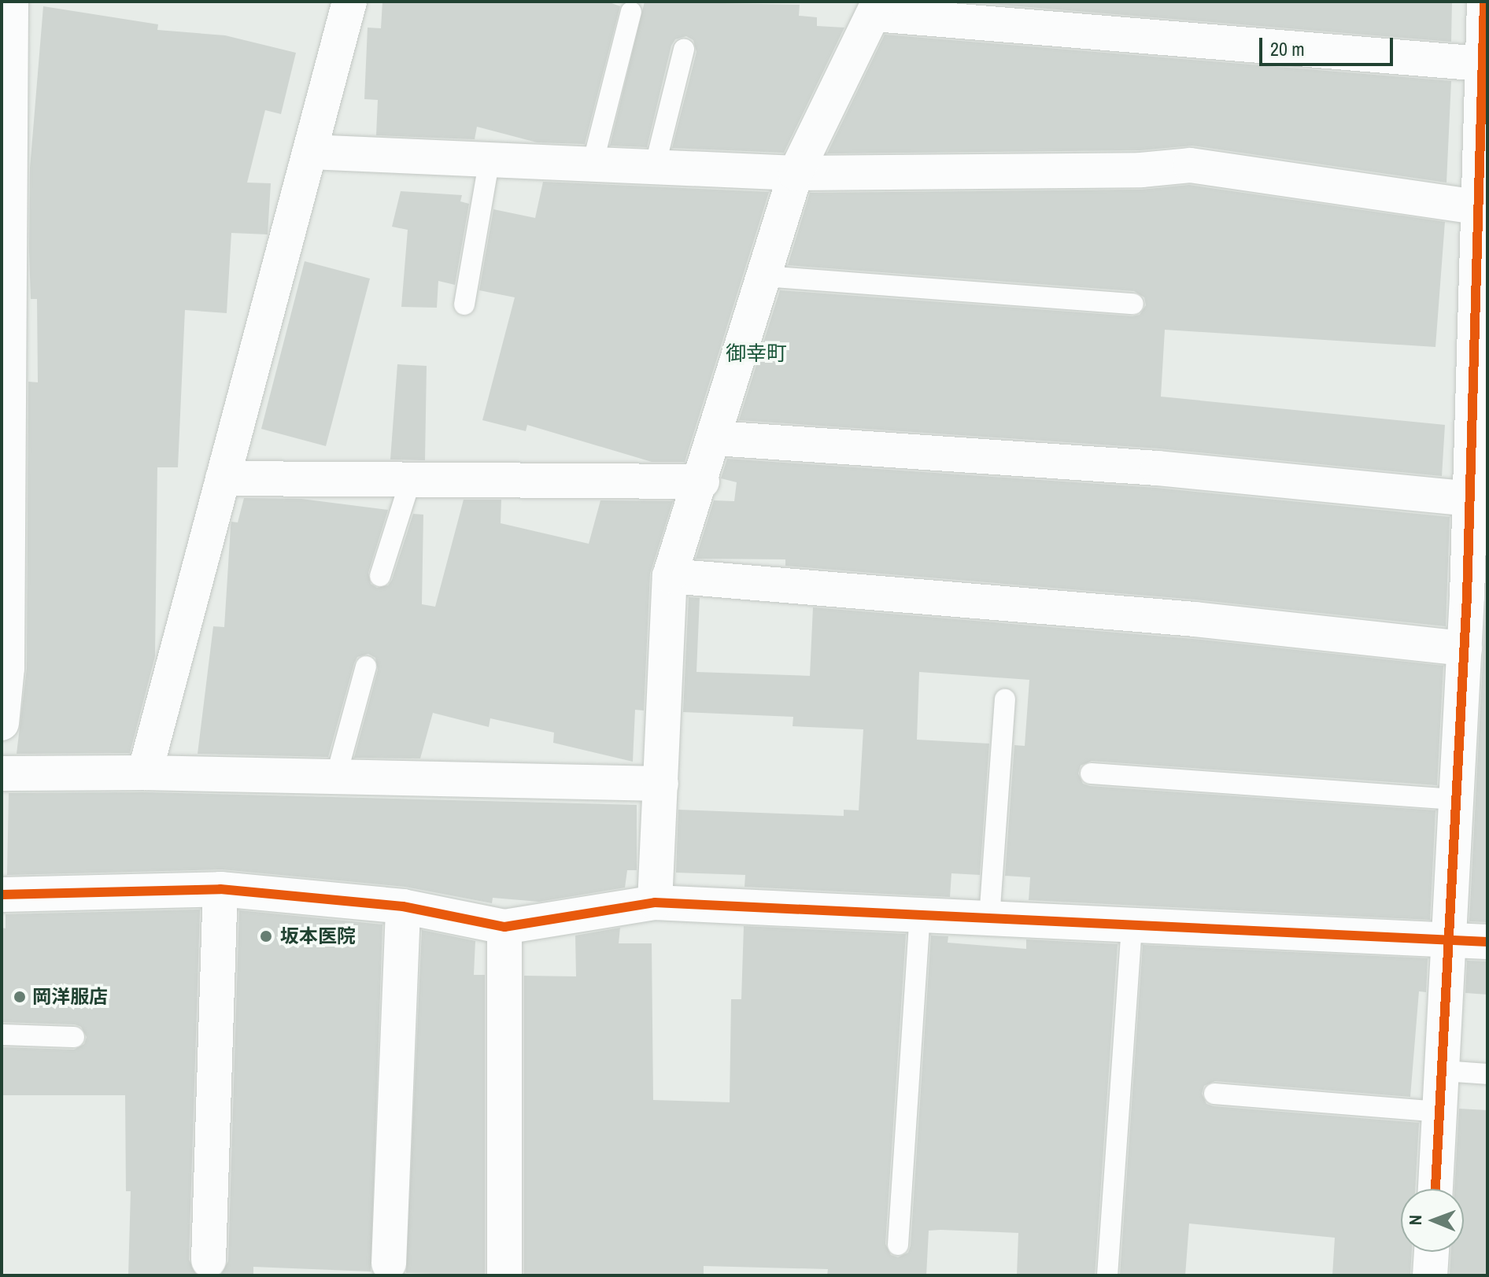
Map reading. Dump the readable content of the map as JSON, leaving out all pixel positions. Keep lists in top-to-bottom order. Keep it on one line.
{"districts":["御幸町"],"places":["坂本医院","岡洋服店"],"scale_bar":"20 m","north":"left"}
